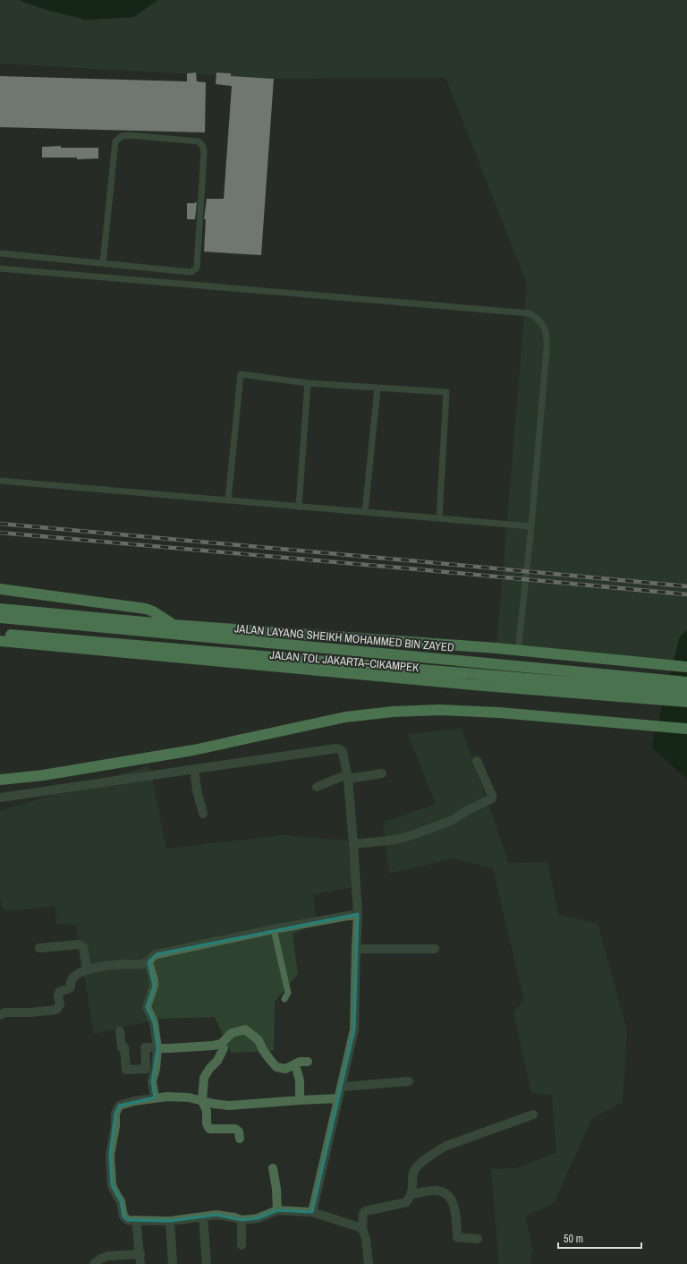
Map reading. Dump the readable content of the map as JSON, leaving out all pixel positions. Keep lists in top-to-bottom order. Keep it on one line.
{"streets":{"highway":["JALAN LAYANG SHEIKH MOHAMMED BIN ZAYED","JALAN TOL JAKARTA–CIKAMPEK"]},"scale_bar":"50 m"}
